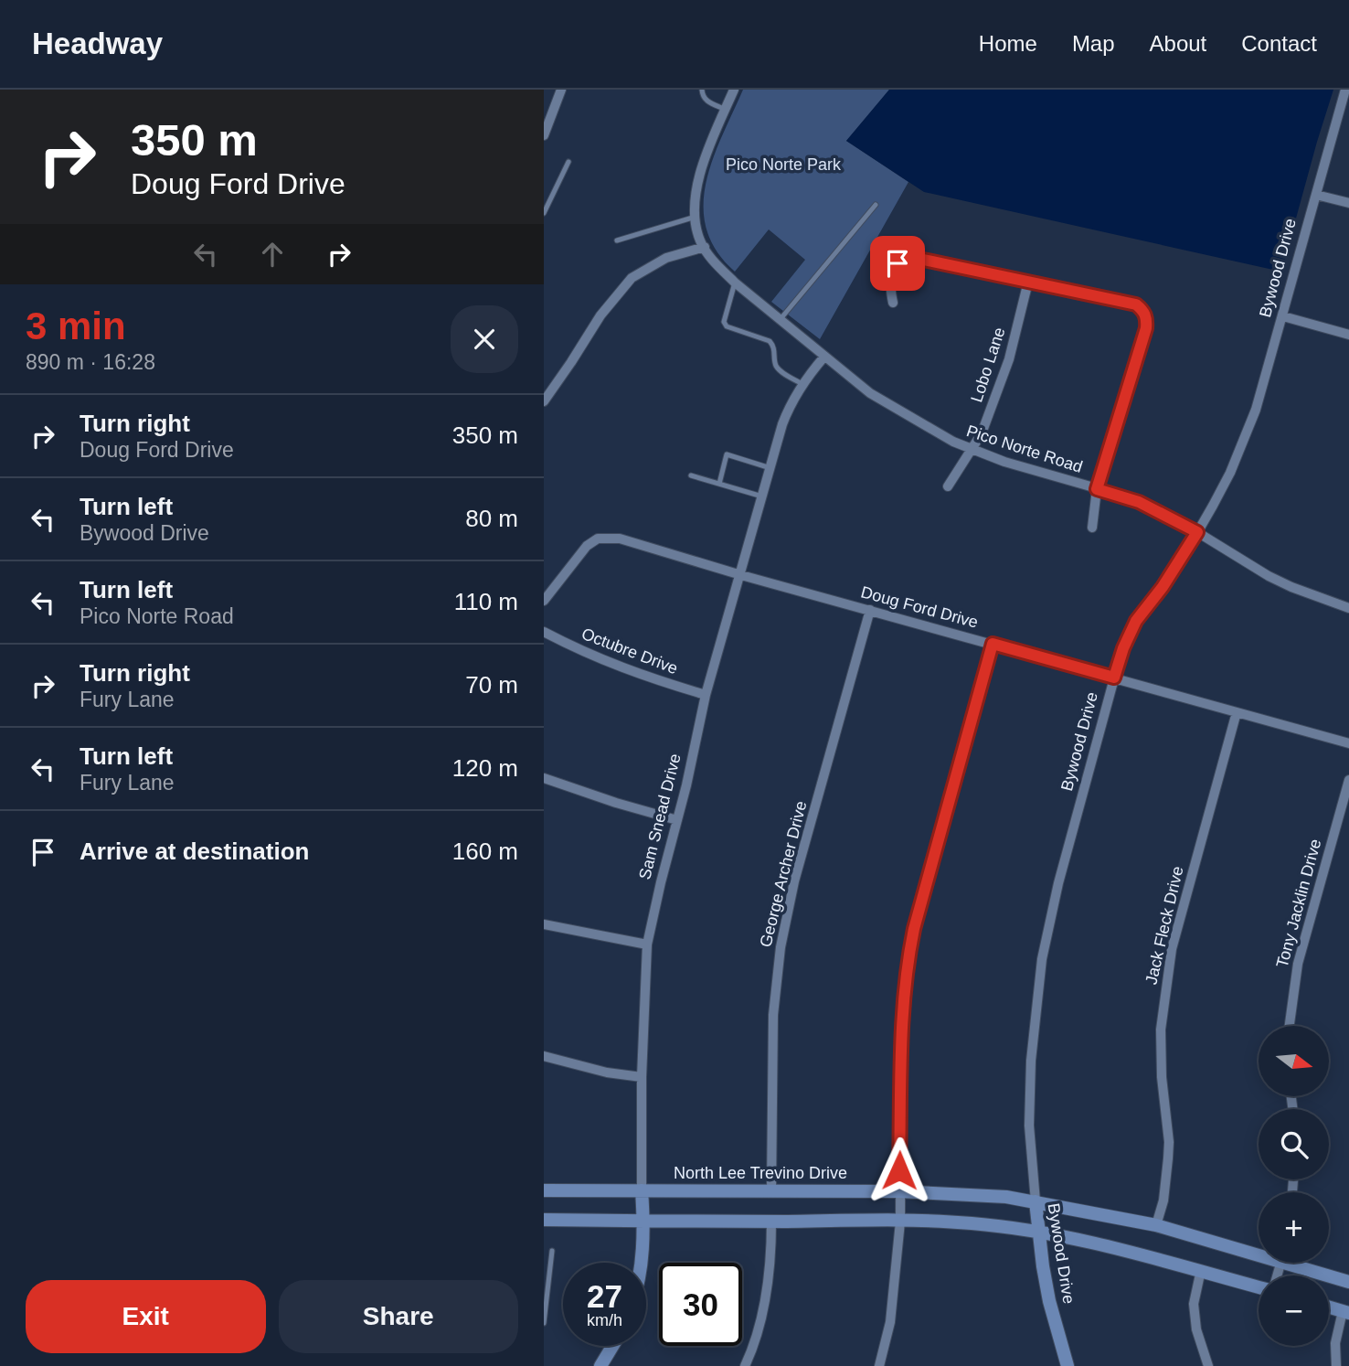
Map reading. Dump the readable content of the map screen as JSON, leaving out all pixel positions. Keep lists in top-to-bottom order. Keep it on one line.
{"streets":{"main road":["Bywood Drive","Sam Snead Drive","North Lee Trevino Drive"],"street":["Lobo Lane","Pico Norte Road","Doug Ford Drive","Octubre Drive","George Archer Drive","Tony Jacklin Drive","Jack Fleck Drive"]},"crossings":[["Bywood Drive","Pico Norte Road"],["Bywood Drive","Doug Ford Drive"],["Bywood Drive","North Lee Trevino Drive"],["Lobo Lane","Pico Norte Road"],["Pico Norte Road","Sam Snead Drive"],["Doug Ford Drive","Sam Snead Drive"],["Doug Ford Drive","George Archer Drive"],["Doug Ford Drive","Jack Fleck Drive"],["Octubre Drive","Sam Snead Drive"],["Sam Snead Drive","North Lee Trevino Drive"],["George Archer Drive","North Lee Trevino Drive"],["Jack Fleck Drive","North Lee Trevino Drive"]],"parks":["Pico Norte Park"],"north":"right","page":{"header":"Headway","nav":["Home","Map","About","Contact"],"turn":["350 m","Doug Ford Drive"],"heading":["3 min","890 m · 16:28"],"list":[{"name":"Turn right","note":"Doug Ford Drive","value":"350 m"},{"name":"Turn left","note":"Bywood Drive","value":"80 m"},{"name":"Turn left","note":"Pico Norte Road","value":"110 m"},{"name":"Turn right","note":"Fury Lane","value":"70 m"},{"name":"Turn left","note":"Fury Lane","value":"120 m"},{"name":"Arrive at destination","value":"160 m"}],"map_buttons":["+","−"],"speed":"27 km/h","limit":"30","buttons":["Exit","Share"]}}
